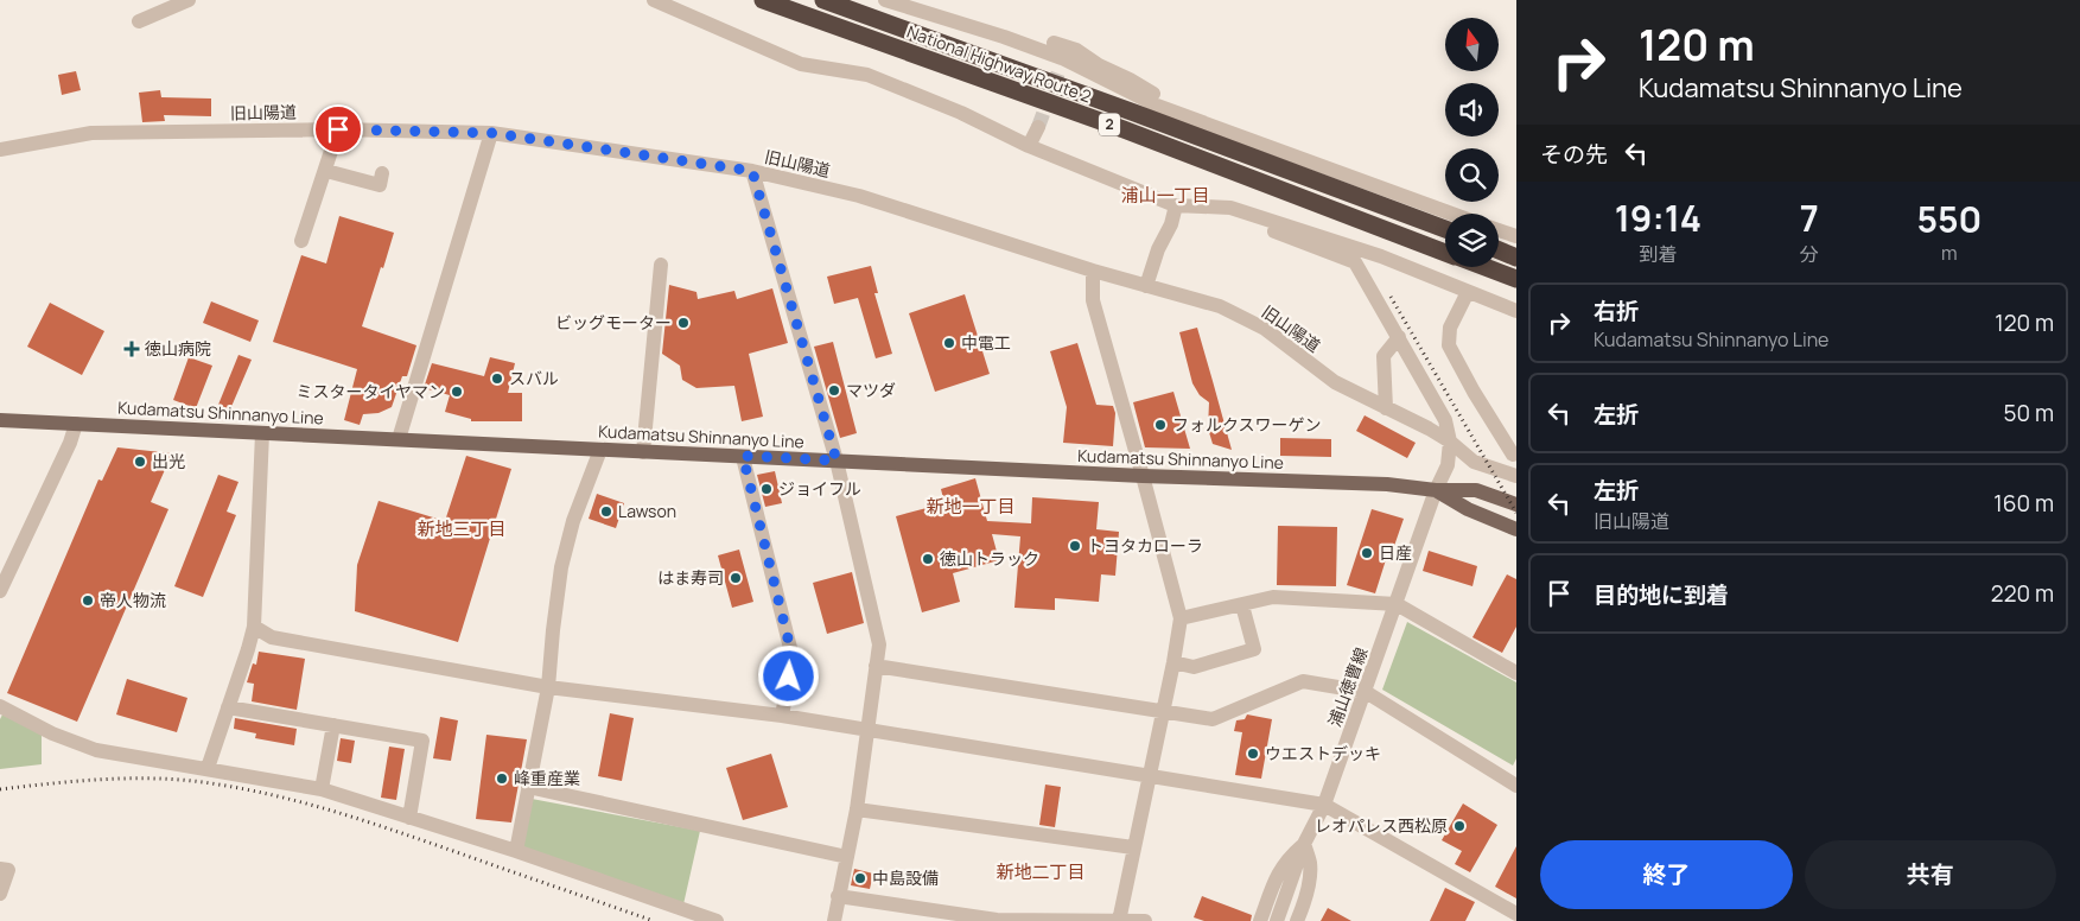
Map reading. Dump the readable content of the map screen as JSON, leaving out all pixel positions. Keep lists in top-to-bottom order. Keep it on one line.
{"streets":{"highway":["National Highway Route 2","2"],"main road":["Kudamatsu Shinnanyo Line"],"street":["旧山陽道","浦山徳曹線"]},"crossings":[["Kudamatsu Shinnanyo Line","浦山徳曹線"]],"districts":["浦山一丁目","新地一丁目","新地三丁目","新地二丁目"],"places":{"other":["ビッグモーター","中電工","スバル","マツダ","ミスタータイヤマン","フォルクスワーゲン","出光","ジョイフル","Lawson","トヨタカローラ","日産","徳山トラック","はま寿司","帝人物流","ウエストデッキ","峰重産業","レオパレス西松原","中島設備"],"health":["徳山病院"]},"north":"top","page":{"turn":["120 m","Kudamatsu Shinnanyo Line"],"then":"その先","eta":["19:14","到着","7","分","550","m"],"list":[{"name":"右折","note":"Kudamatsu Shinnanyo Line","value":"120 m"},{"name":"左折","value":"50 m"},{"name":"左折","note":"旧山陽道","value":"160 m"},{"name":"目的地に到着","value":"220 m"}],"buttons":["終了","共有"]}}
